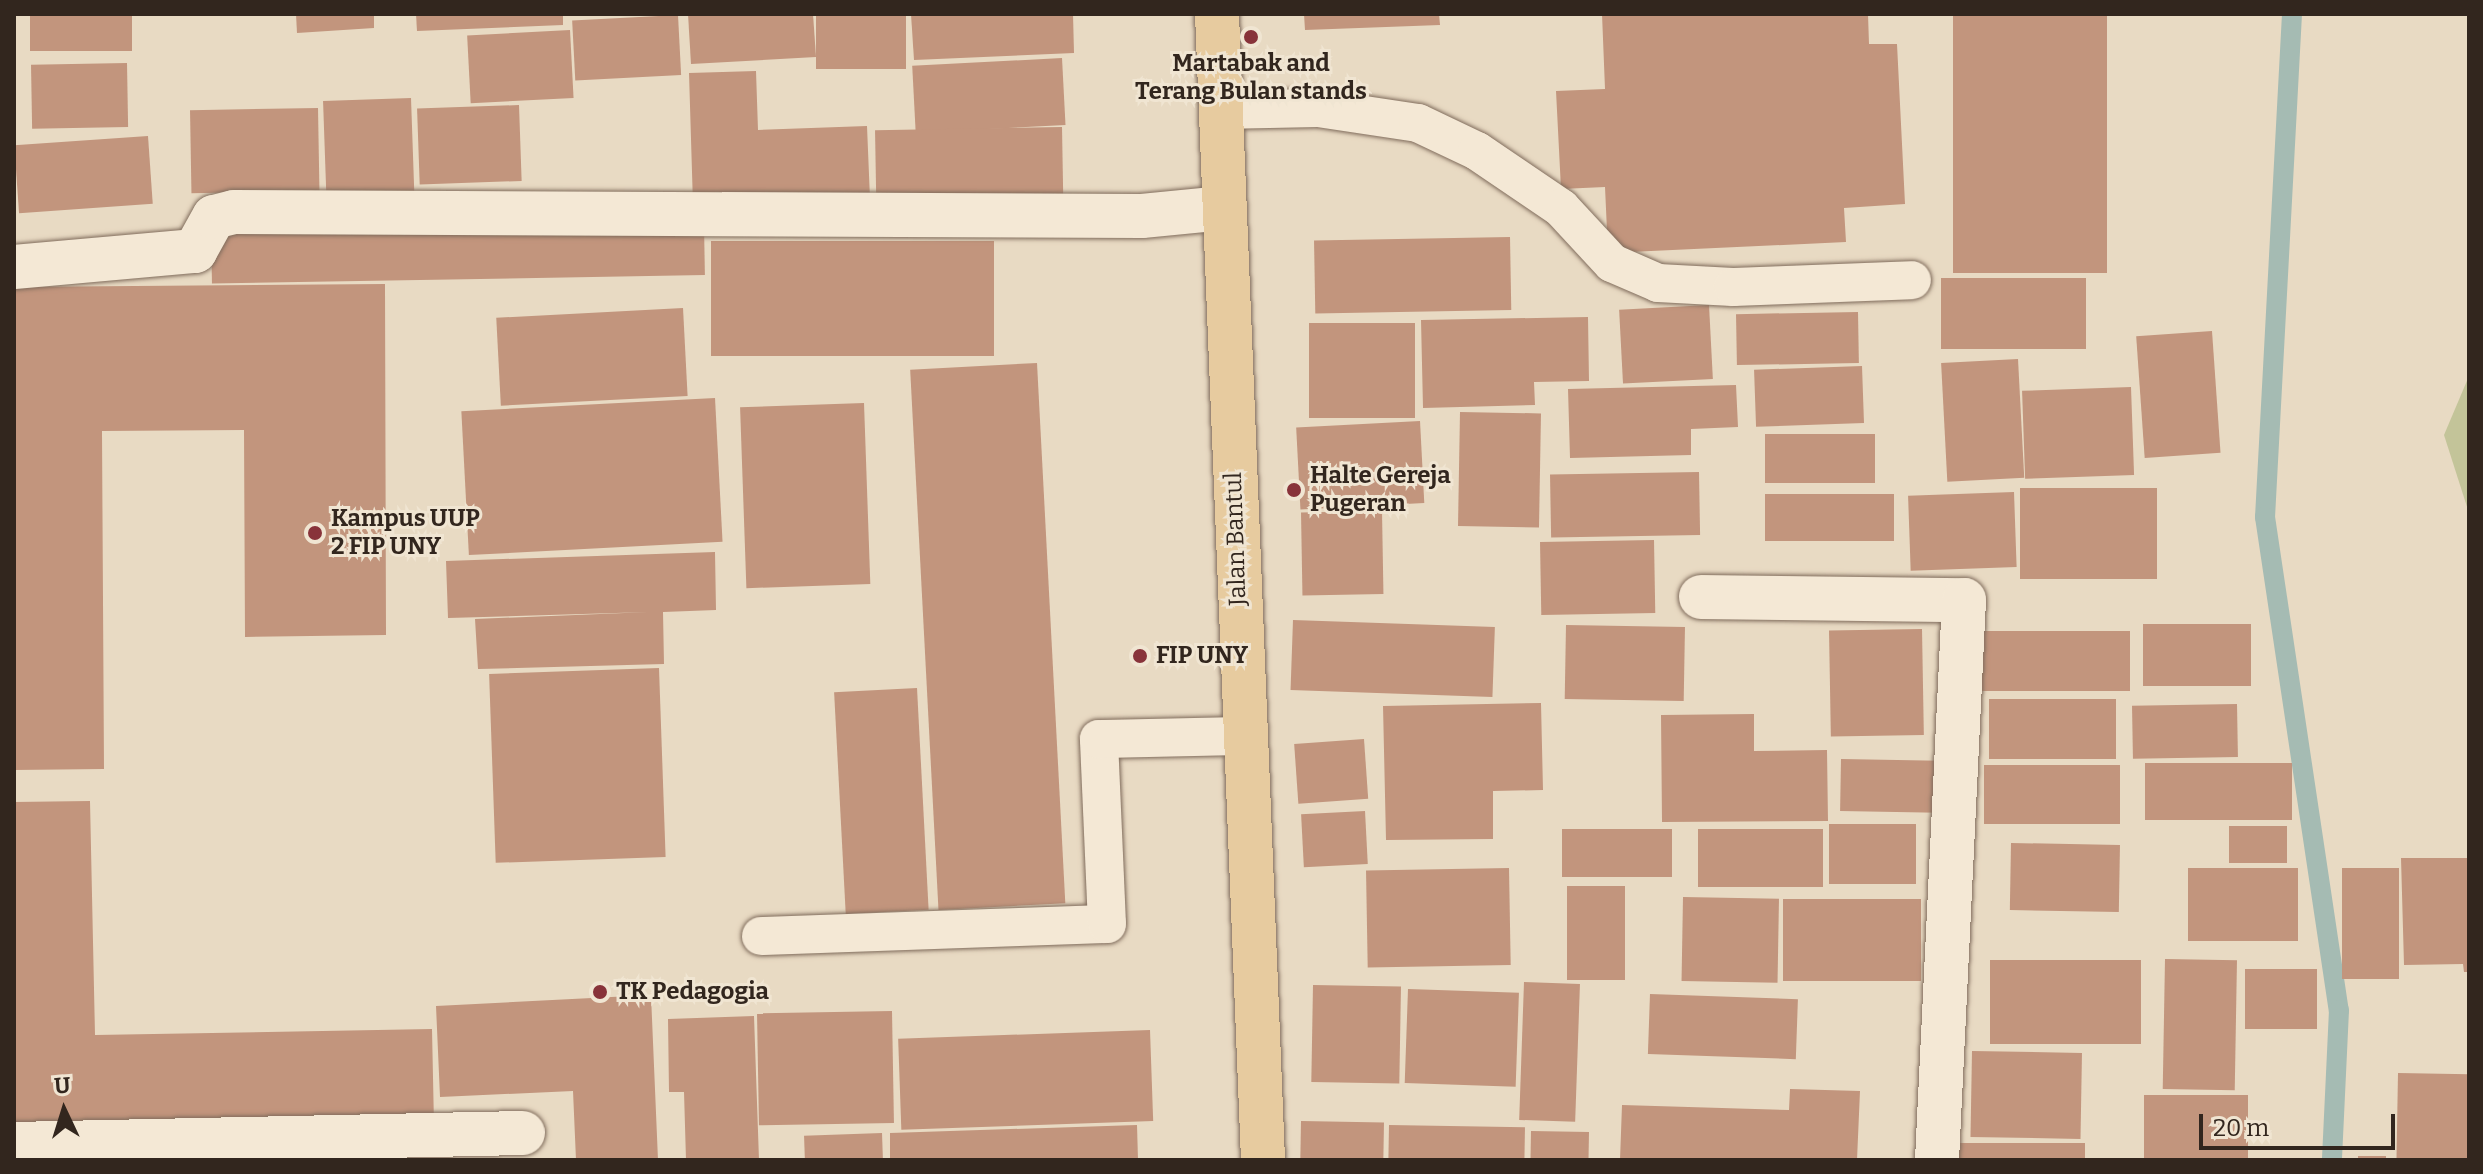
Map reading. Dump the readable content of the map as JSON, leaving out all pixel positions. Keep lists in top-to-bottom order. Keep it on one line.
{"streets":{"main road":["Jalan Bantul"]},"places":["Martabak and Terang Bulan stands","Halte Gereja Pugeran","Kampus UUP 2 FIP UNY","FIP UNY","TK Pedagogia"],"scale_bar":"20 m","north":"top"}
